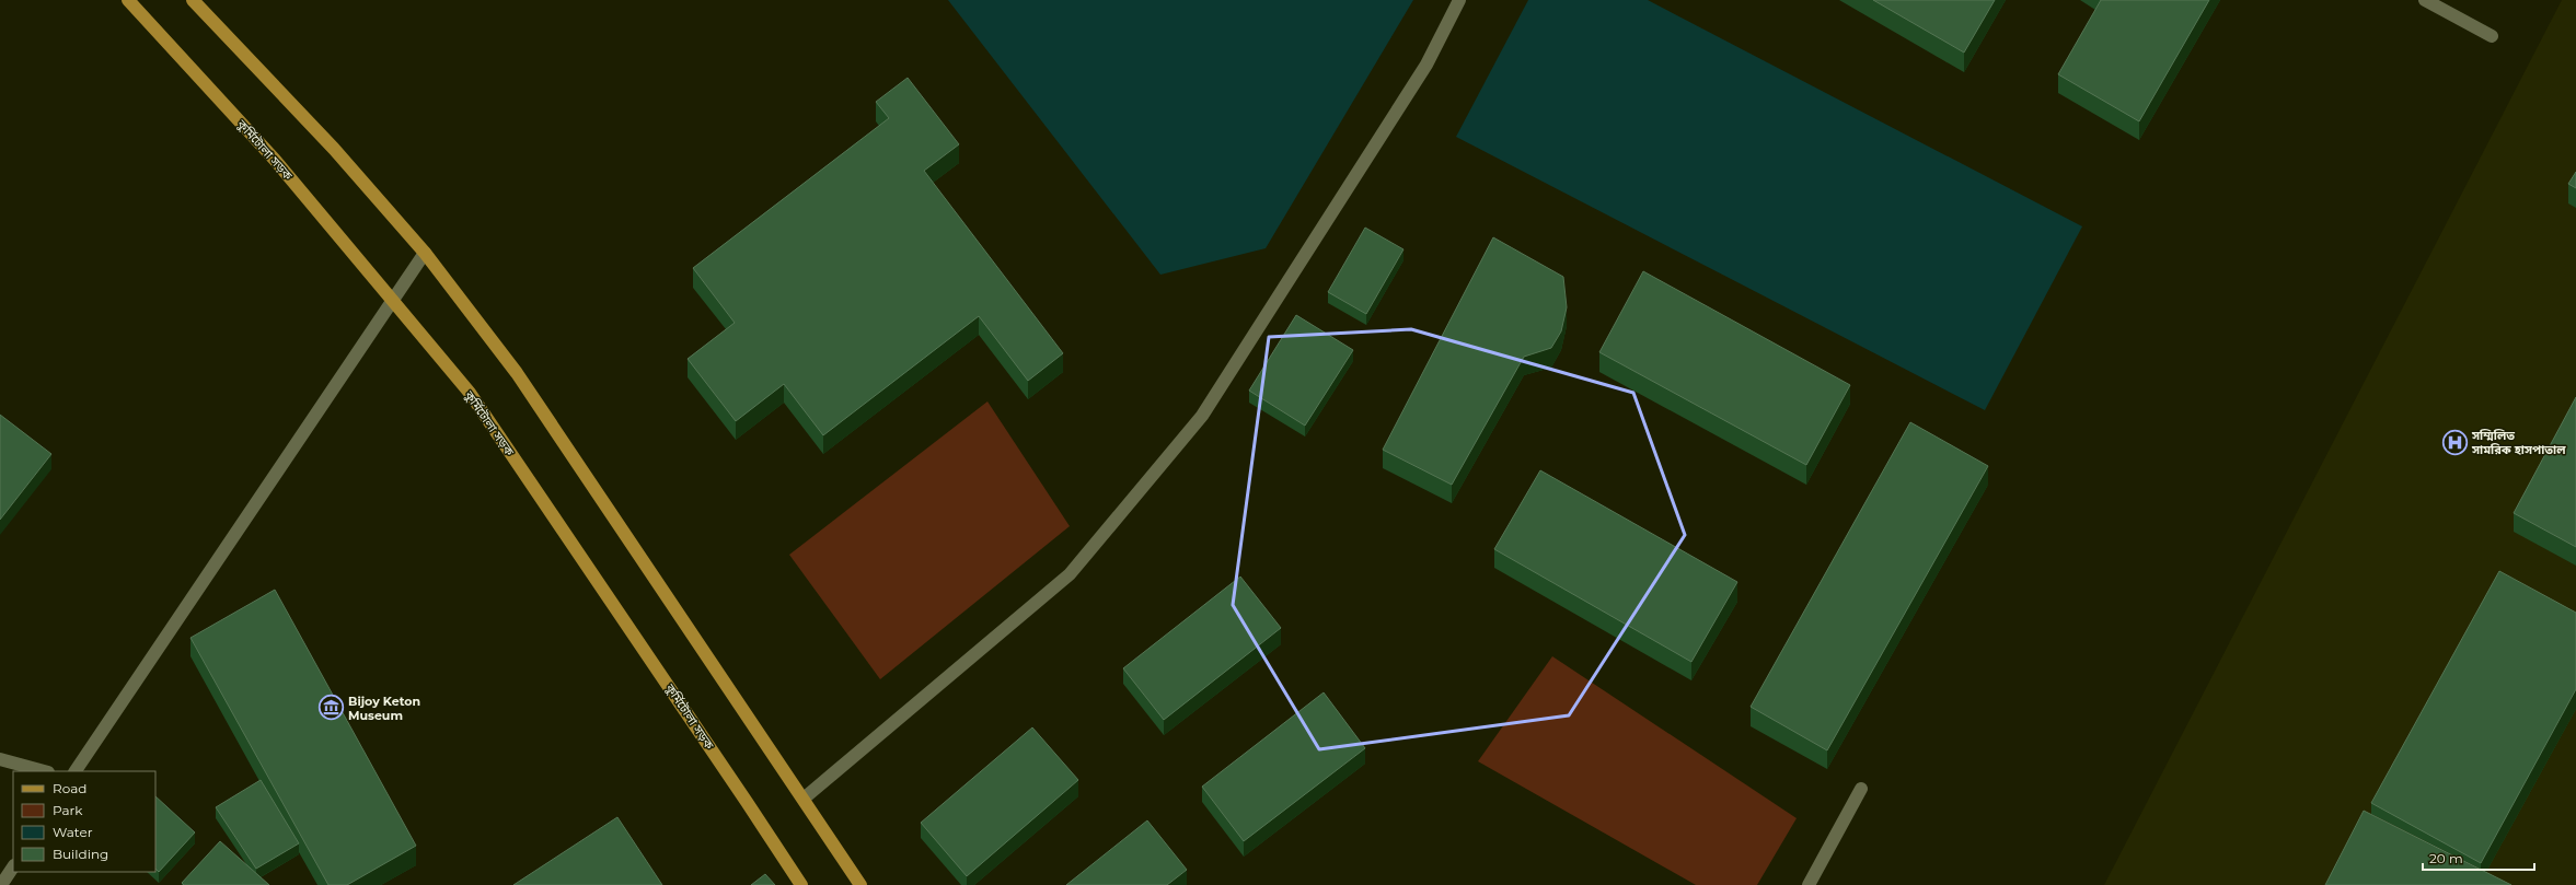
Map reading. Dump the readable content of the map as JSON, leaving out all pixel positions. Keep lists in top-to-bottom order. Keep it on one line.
{"streets":{"main road":["কুর্মিটোলা সড়ক"]},"places":{"hospital":["সম্মিলিত সামরিক হাসপাতাল"],"museum":["Bijoy Keton Museum"]},"legend":["Road","Park","Water","Building"],"scale_bar":"20 m"}
